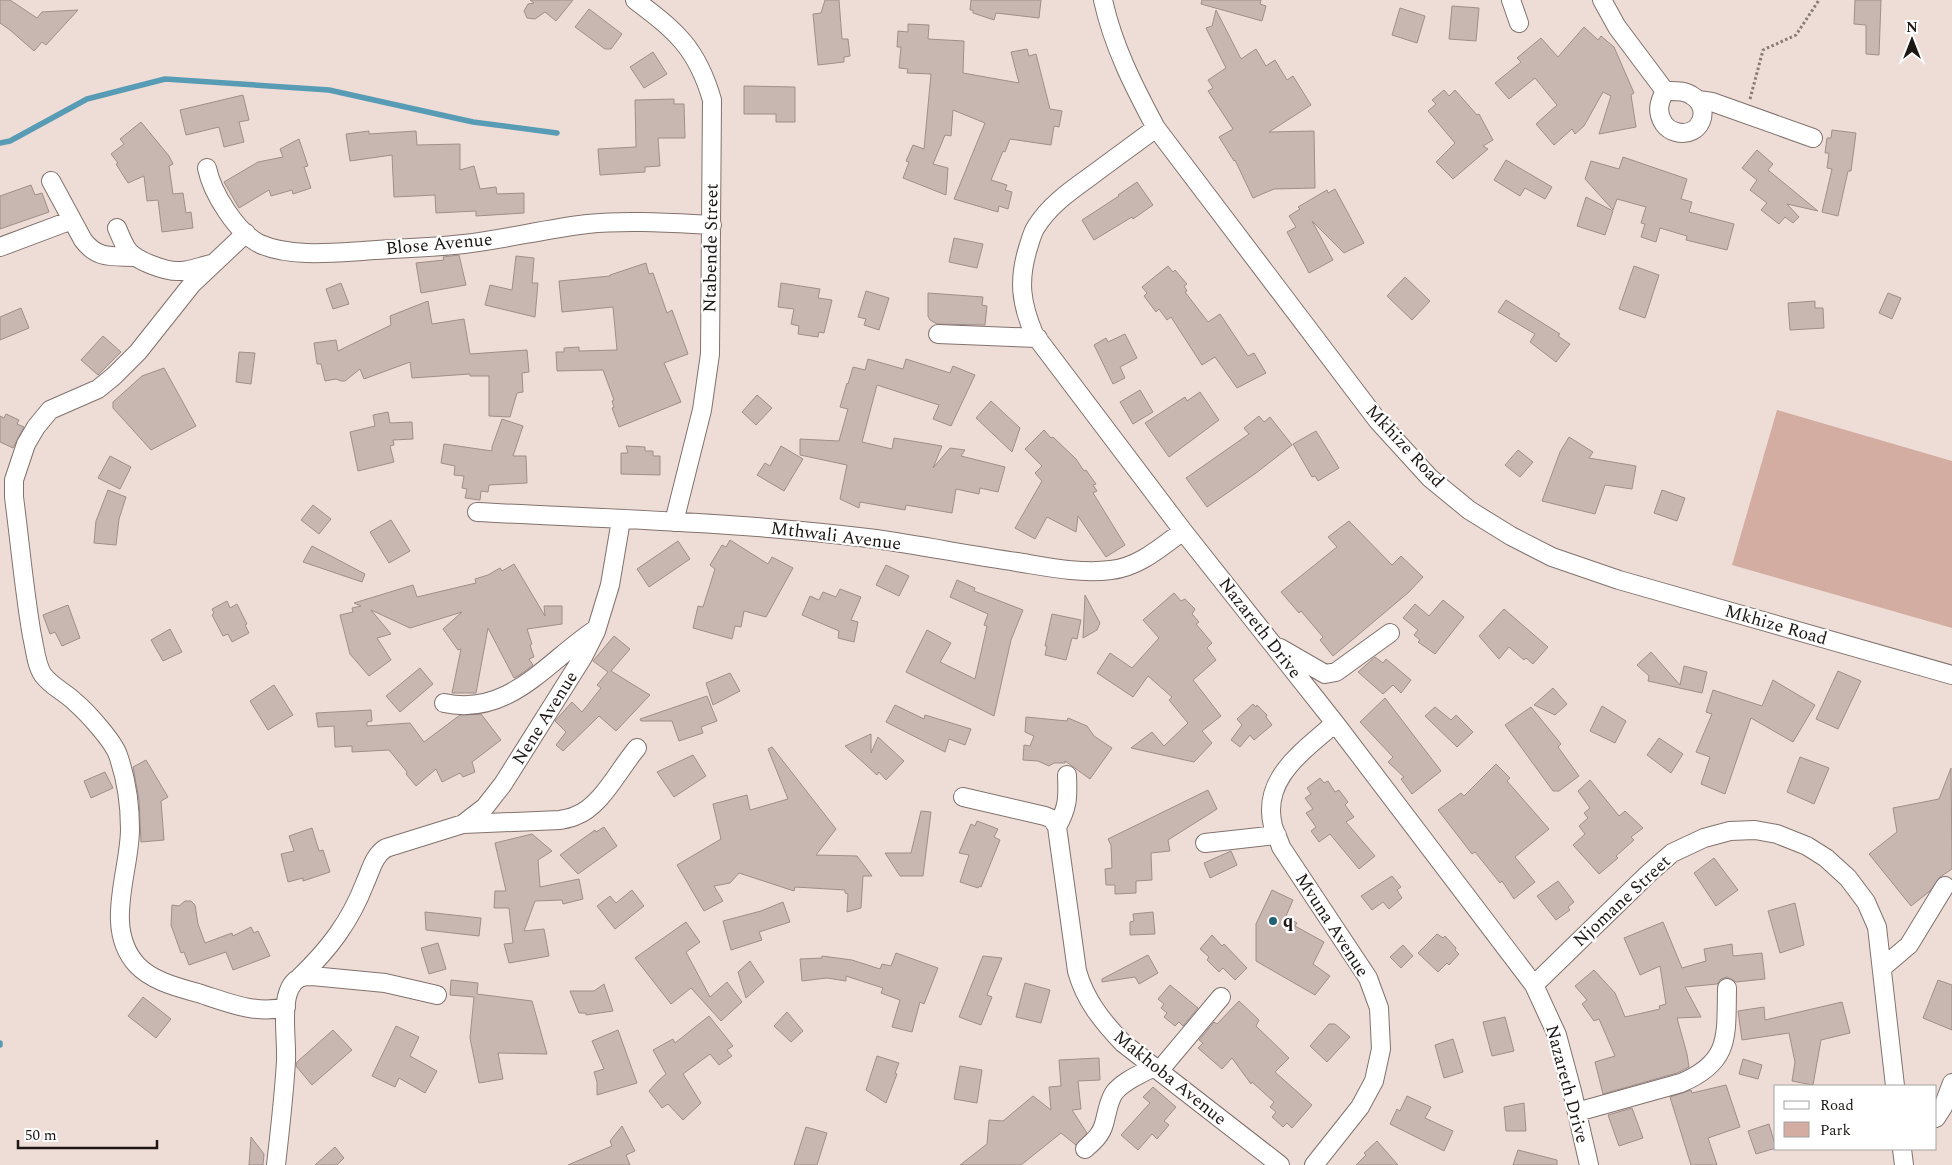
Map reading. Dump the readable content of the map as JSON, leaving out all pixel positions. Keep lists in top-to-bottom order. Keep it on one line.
{"streets":{"street":["Blose Avenue","Ntabende Street","Mkhize Road","Mthwali Avenue","Nazareth Drive","Nene Avenue","Njomane Street","Mvuna Avenue","Makhoba Avenue"]},"crossings":[["Blose Avenue","Ntabende Street"],["Ntabende Street","Mthwali Avenue"],["Mkhize Road","Nazareth Drive"],["Mthwali Avenue","Nazareth Drive"],["Mthwali Avenue","Nene Avenue"],["Nazareth Drive","Njomane Street"],["Nazareth Drive","Mvuna Avenue"]],"places":["q"],"legend":["Road","Park"],"scale_bar":"50 m","north":"top"}
